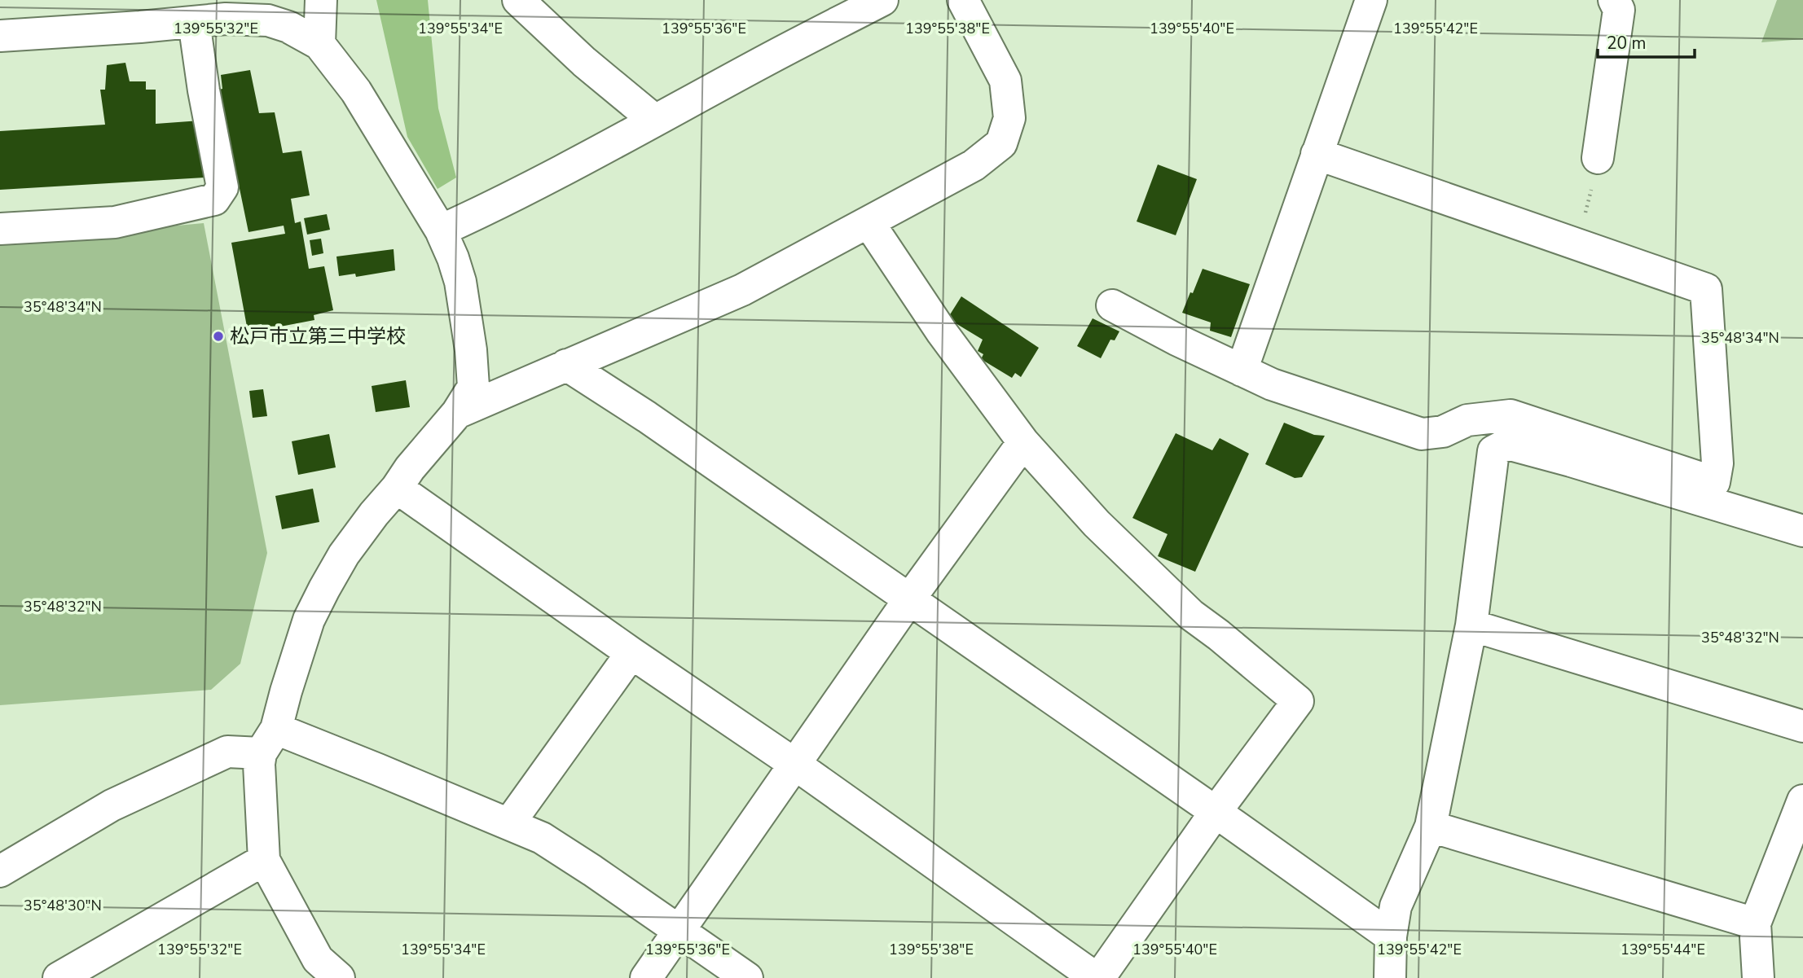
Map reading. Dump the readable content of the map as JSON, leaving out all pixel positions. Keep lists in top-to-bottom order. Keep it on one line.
{"places":["松戸市立第三中学校"],"scale_bar":"20 m","coordinates":["139°55'32\"E","139°55'34\"E","139°55'36\"E","139°55'38\"E","139°55'40\"E","139°55'42\"E","35°48'34\"N","35°48'32\"N","35°48'30\"N","139°55'44\"E"]}
